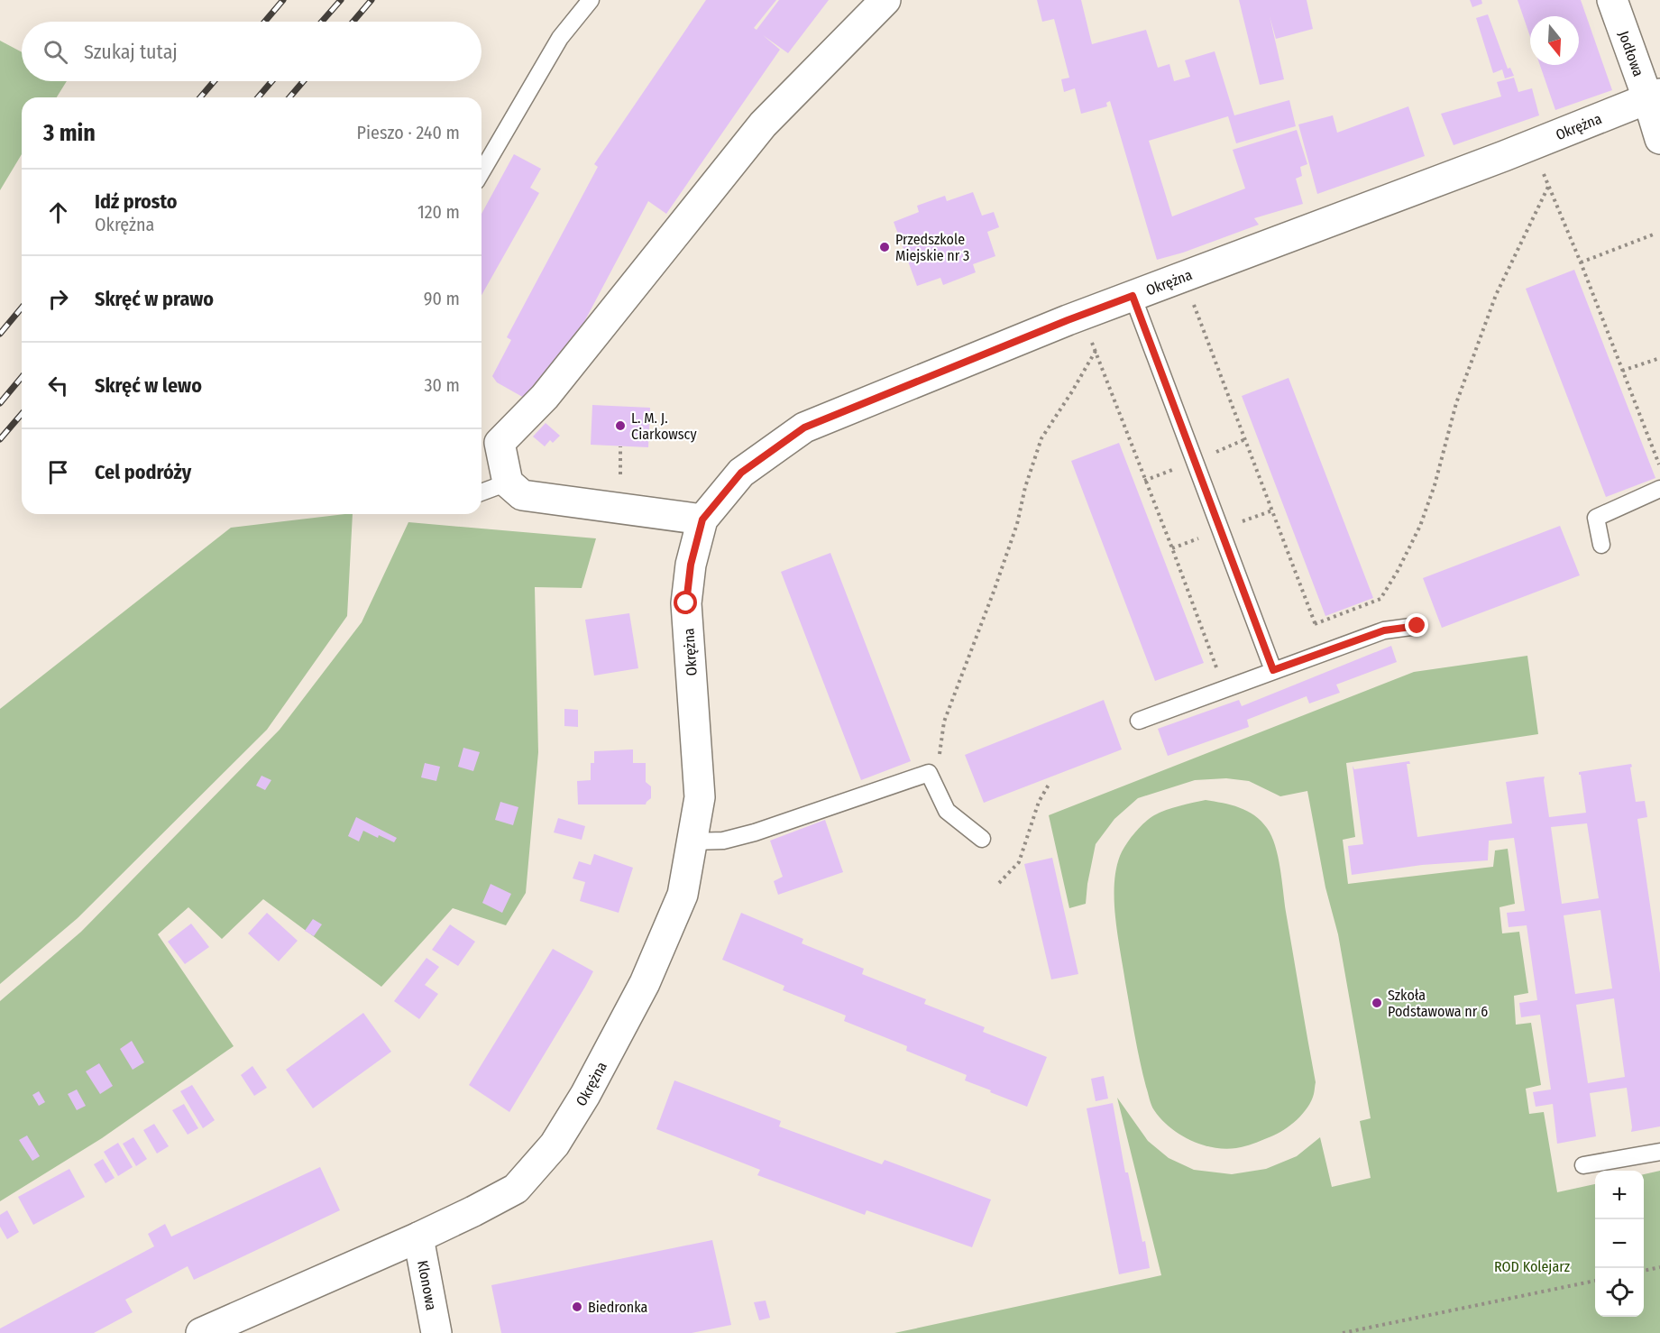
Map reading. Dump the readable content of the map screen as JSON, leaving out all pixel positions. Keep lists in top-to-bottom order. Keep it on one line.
{"streets":{"street":["Jodłowa","Okrężna","Klonowa"]},"crossings":[["Jodłowa","Okrężna"],["Okrężna","Klonowa"]],"parks":["ROD Kolejarz"],"places":["Przedszkole Miejskie nr 3","L. M. J. Ciarkowscy","Szkoła Podstawowa nr 6","Biedronka"],"north":"bottom","page":{"search":"Szukaj tutaj","heading":["3 min","Pieszo · 240 m"],"list":[["Idź prosto","Okrężna","120 m"],["Skręć w prawo","90 m"],["Skręć w lewo","30 m"],"Cel podróży"],"map_buttons":["+","−"]}}
